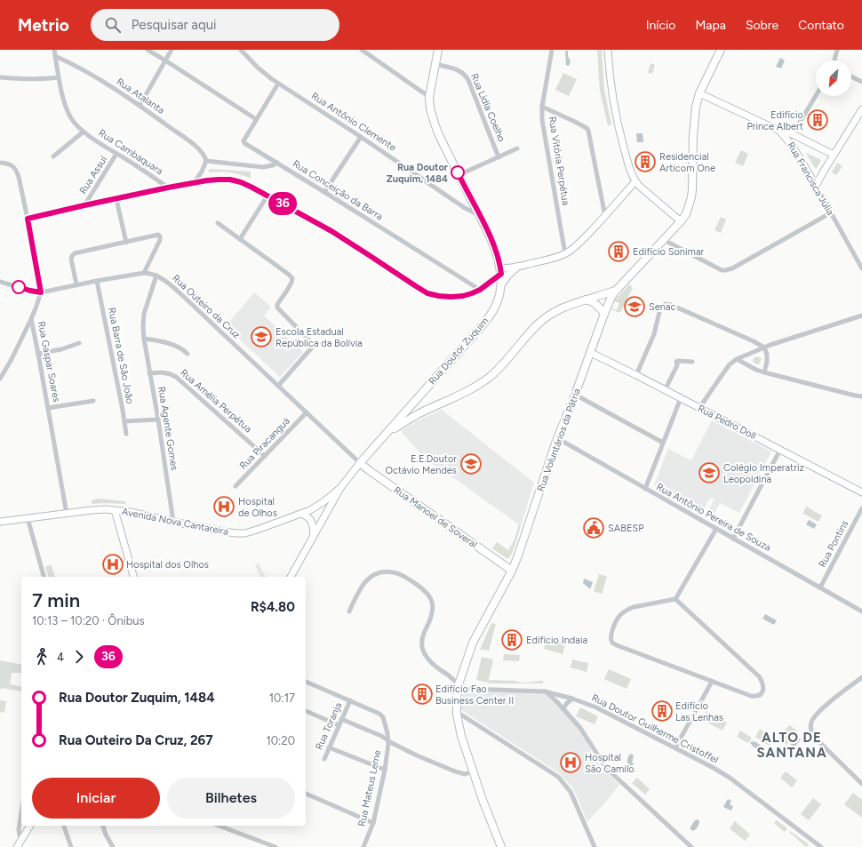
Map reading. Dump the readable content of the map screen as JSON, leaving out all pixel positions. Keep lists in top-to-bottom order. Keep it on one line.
{"streets":{"main road":["Rua Doutor Zuquim","Rua Voluntários da Pátria","Rua Manoel de Soveral"],"street":["Rua Atalanta","Rua Lidía Coelho","Rua Antônio Clemente","Rua Cambaquara","Rua Vitória Perpétua","Rua Assuí","Rua Francisca Júlia","Rua Conceição da Barra","Rua Outeiro da Cruz","Rua Barra de São João","Rua Gaspar Soares","Rua Amélia Perpétua","Rua Pedro Doll","Rua Agente Gomes","Rua Piracanguá","Rua Antônio Pereira de Souza","Avenida Nova Cantareira","Rua Pontins","Rua Toranja","Rua Doutor Guilherme Cristoffel","Rua Mateus Leme"]},"crossings":[["Rua Atalanta","Rua Cambaquara"],["Rua Lidía Coelho","Rua Doutor Zuquim"],["Rua Antônio Clemente","Rua Conceição da Barra"],["Rua Antônio Clemente","Rua Doutor Zuquim"],["Rua Cambaquara","Rua Assuí"],["Rua Francisca Júlia","Rua Voluntários da Pátria"],["Rua Outeiro da Cruz","Rua Doutor Zuquim"],["Rua Outeiro da Cruz","Rua Barra de São João"],["Rua Outeiro da Cruz","Rua Gaspar Soares"],["Rua Outeiro da Cruz","Rua Agente Gomes"],["Rua Outeiro da Cruz","Rua Piracanguá"],["Rua Outeiro da Cruz","Rua Manoel de Soveral"],["Rua Doutor Zuquim","Rua Manoel de Soveral"],["Rua Doutor Zuquim","Avenida Nova Cantareira"],["Rua Gaspar Soares","Avenida Nova Cantareira"],["Rua Amélia Perpétua","Rua Agente Gomes"],["Rua Amélia Perpétua","Rua Piracanguá"],["Rua Pedro Doll","Rua Voluntários da Pátria"],["Rua Agente Gomes","Avenida Nova Cantareira"],["Rua Voluntários da Pátria","Rua Manoel de Soveral"],["Rua Voluntários da Pátria","Rua Antônio Pereira de Souza"],["Rua Voluntários da Pátria","Rua Doutor Guilherme Cristoffel"],["Rua Antônio Pereira de Souza","Rua Pontins"],["Rua Toranja","Rua Mateus Leme"]],"districts":["ALTO DE SANTANA"],"places":{"building":["Edifício Prince Albert","Residencial Articom One","Edifício Sonimar","Edifício Indaia","Edifício Fao Business Center II","Edifício Las Lenhas"],"other":["Rua Doutor Zuquim, 1484"],"school or university":["Senac","Escola Estadual República da Bolívia","E.E.Doutor Octávio Mendes","Colégio Imperatriz Leopoldina"],"hospital":["Hospital de Olhos","Hospital dos Olhos","Hospital São Camilo"],"public building":["SABESP"]},"lines":["bus line 36"],"north":"bottom left","page":{"header":"Metrio","search":"Pesquisar aqui","nav":["Início","Mapa","Sobre","Contato"],"on_map":"36","heading":["7 min","10:13 – 10:20 · Ônibus","R$4.80"],"legs":["4","36"],"list":[{"name":"Rua Doutor Zuquim, 1484","value":"10:17"},{"name":"Rua Outeiro Da Cruz, 267","value":"10:20"}],"buttons":["Iniciar","Bilhetes"]}}
